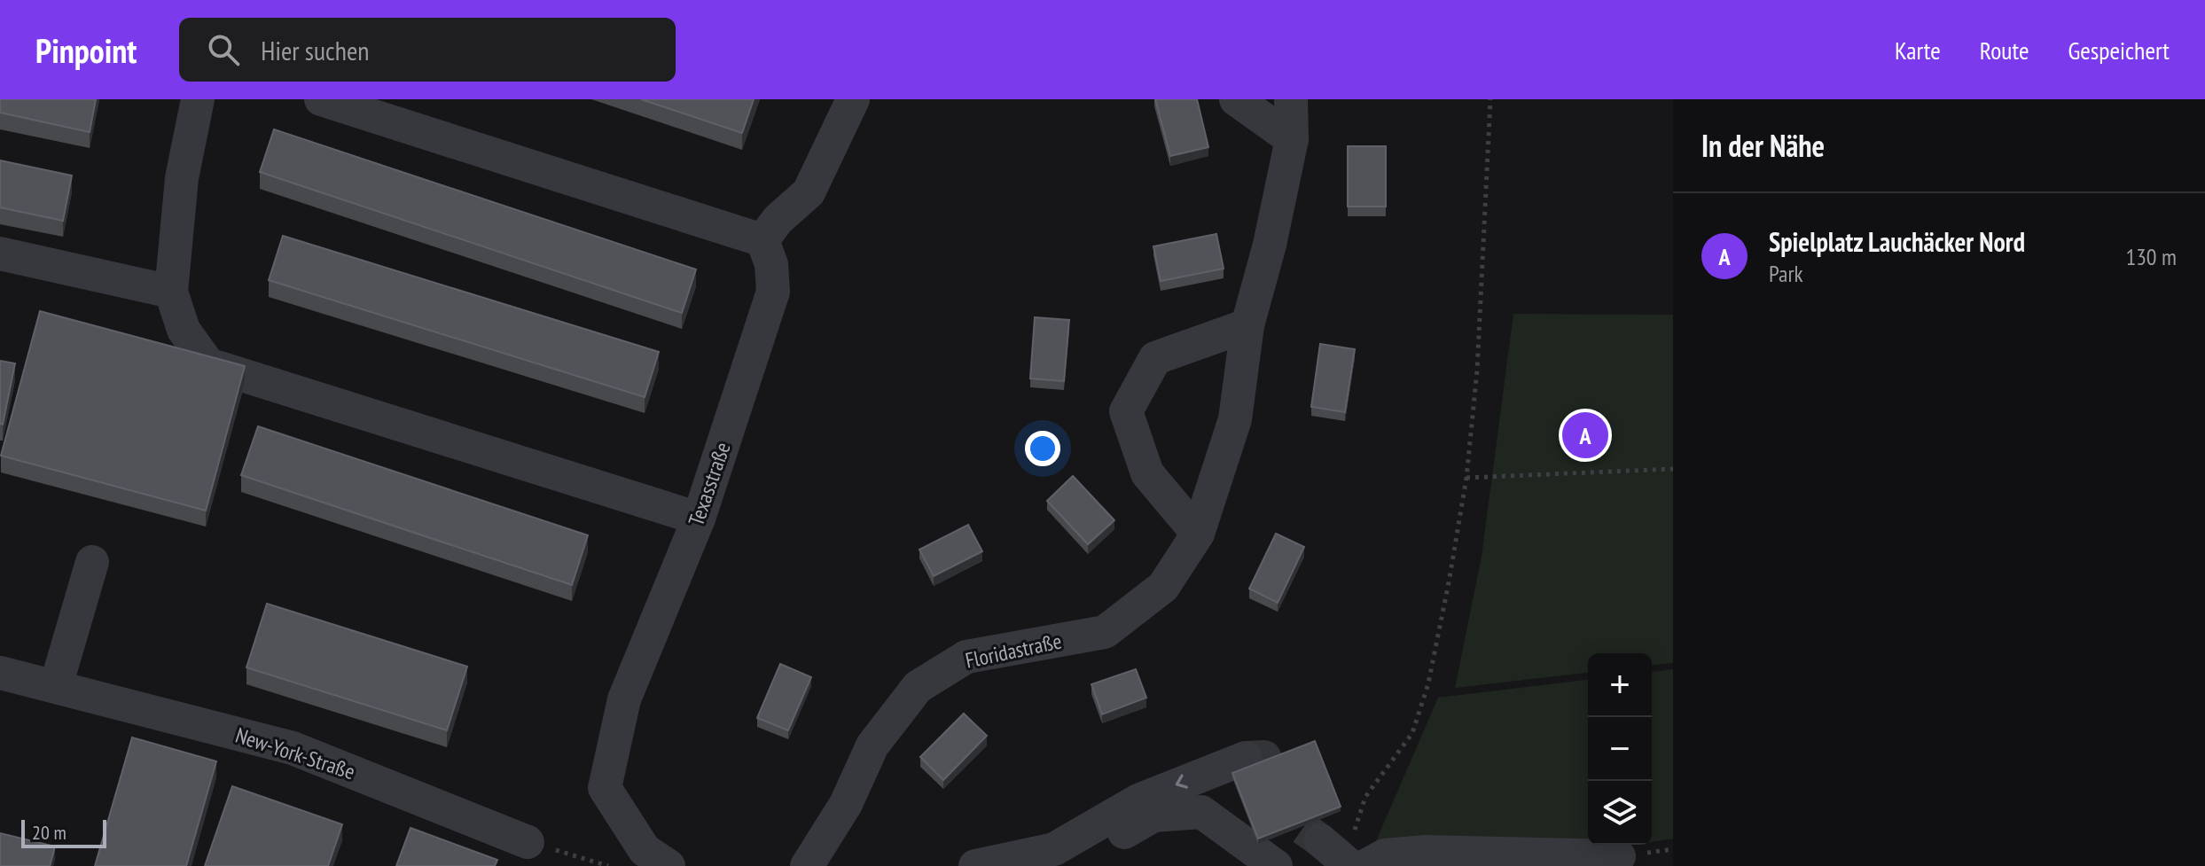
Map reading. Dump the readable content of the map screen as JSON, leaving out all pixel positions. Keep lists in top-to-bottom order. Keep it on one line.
{"streets":{"street":["Texasstraße","Floridastraße","New-York-Straße"]},"scale_bar":"20 m","page":{"header":"Pinpoint","search":"Hier suchen","nav":["Karte","Route","Gespeichert"],"heading":"In der Nähe","list":[{"mark":"A","name":"Spielplatz Lauchäcker Nord","note":"Park","value":"130 m"}],"pins":"A","map_buttons":["+","−"],"scale":"20 m"}}
